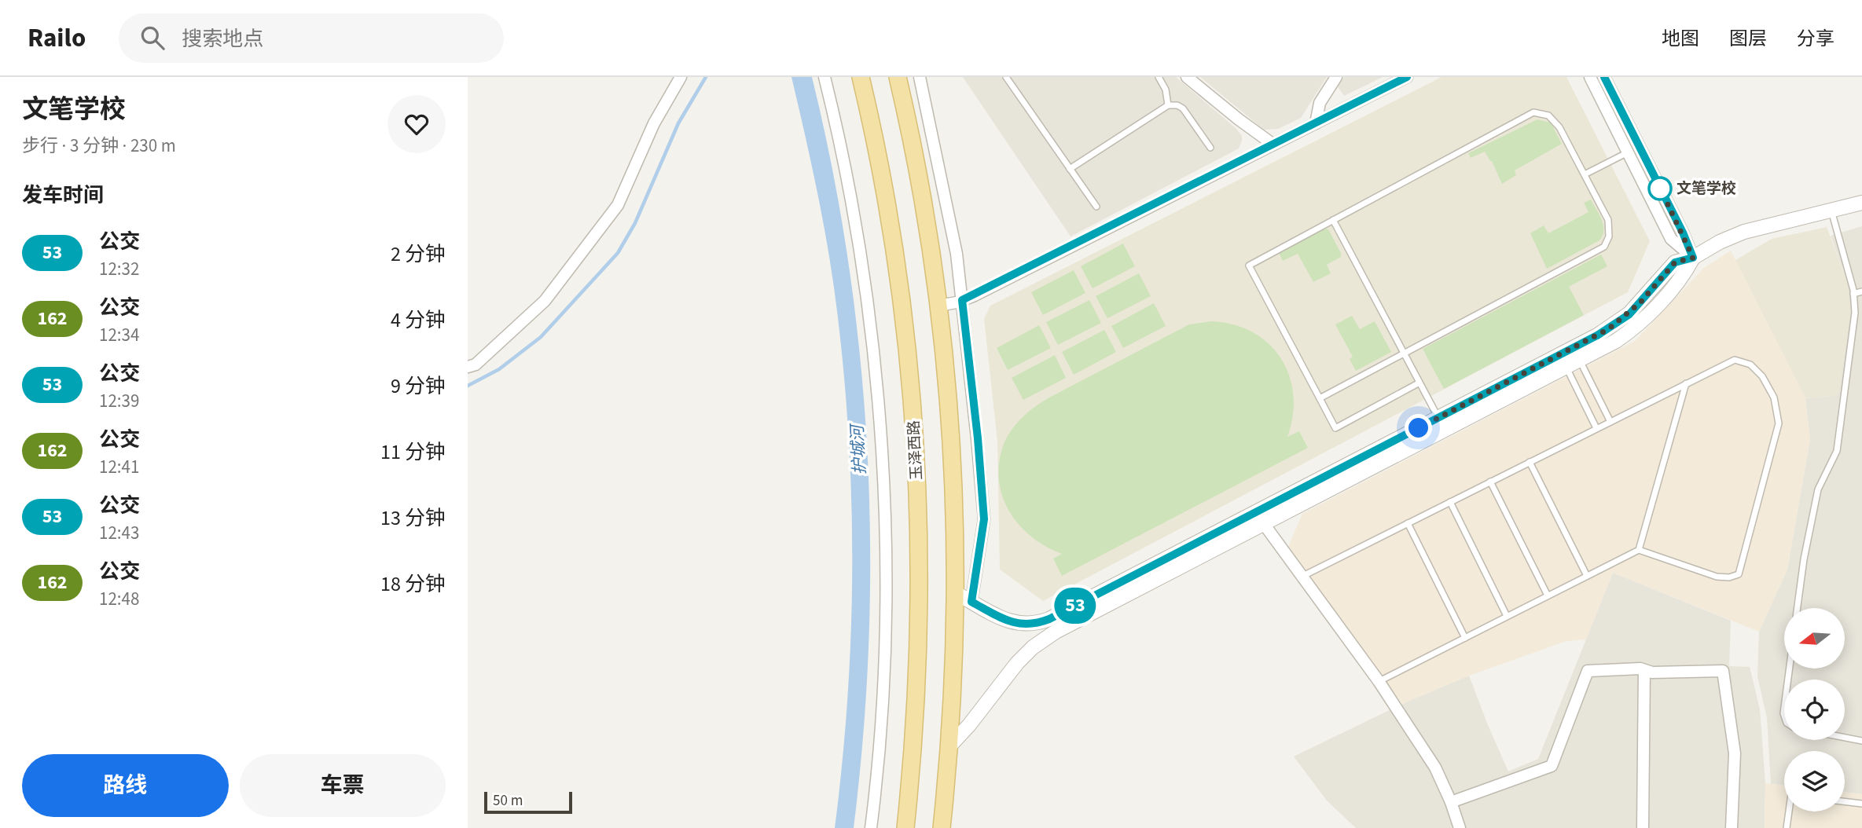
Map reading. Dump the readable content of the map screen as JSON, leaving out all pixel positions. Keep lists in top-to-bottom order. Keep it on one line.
{"streets":{"main road":["玉泽西路"]},"water":["护城河"],"places":["文笔学校"],"lines":["bus line 53"],"scale_bar":"50 m","north":"left","page":{"header":"Railo","search":"搜索地点","nav":["地图","图层","分享"],"heading":[["文笔学校","步行 · 3 分钟 · 230 m"],"发车时间"],"on_map":"53","list":[{"mark":"53","name":"公交","note":"12:32","value":"2 分钟"},{"mark":"162","name":"公交","note":"12:34","value":"4 分钟"},{"mark":"53","name":"公交","note":"12:39","value":"9 分钟"},{"mark":"162","name":"公交","note":"12:41","value":"11 分钟"},{"mark":"53","name":"公交","note":"12:43","value":"13 分钟"},{"mark":"162","name":"公交","note":"12:48","value":"18 分钟"}],"buttons":["路线","车票"],"scale":"50 m"}}
